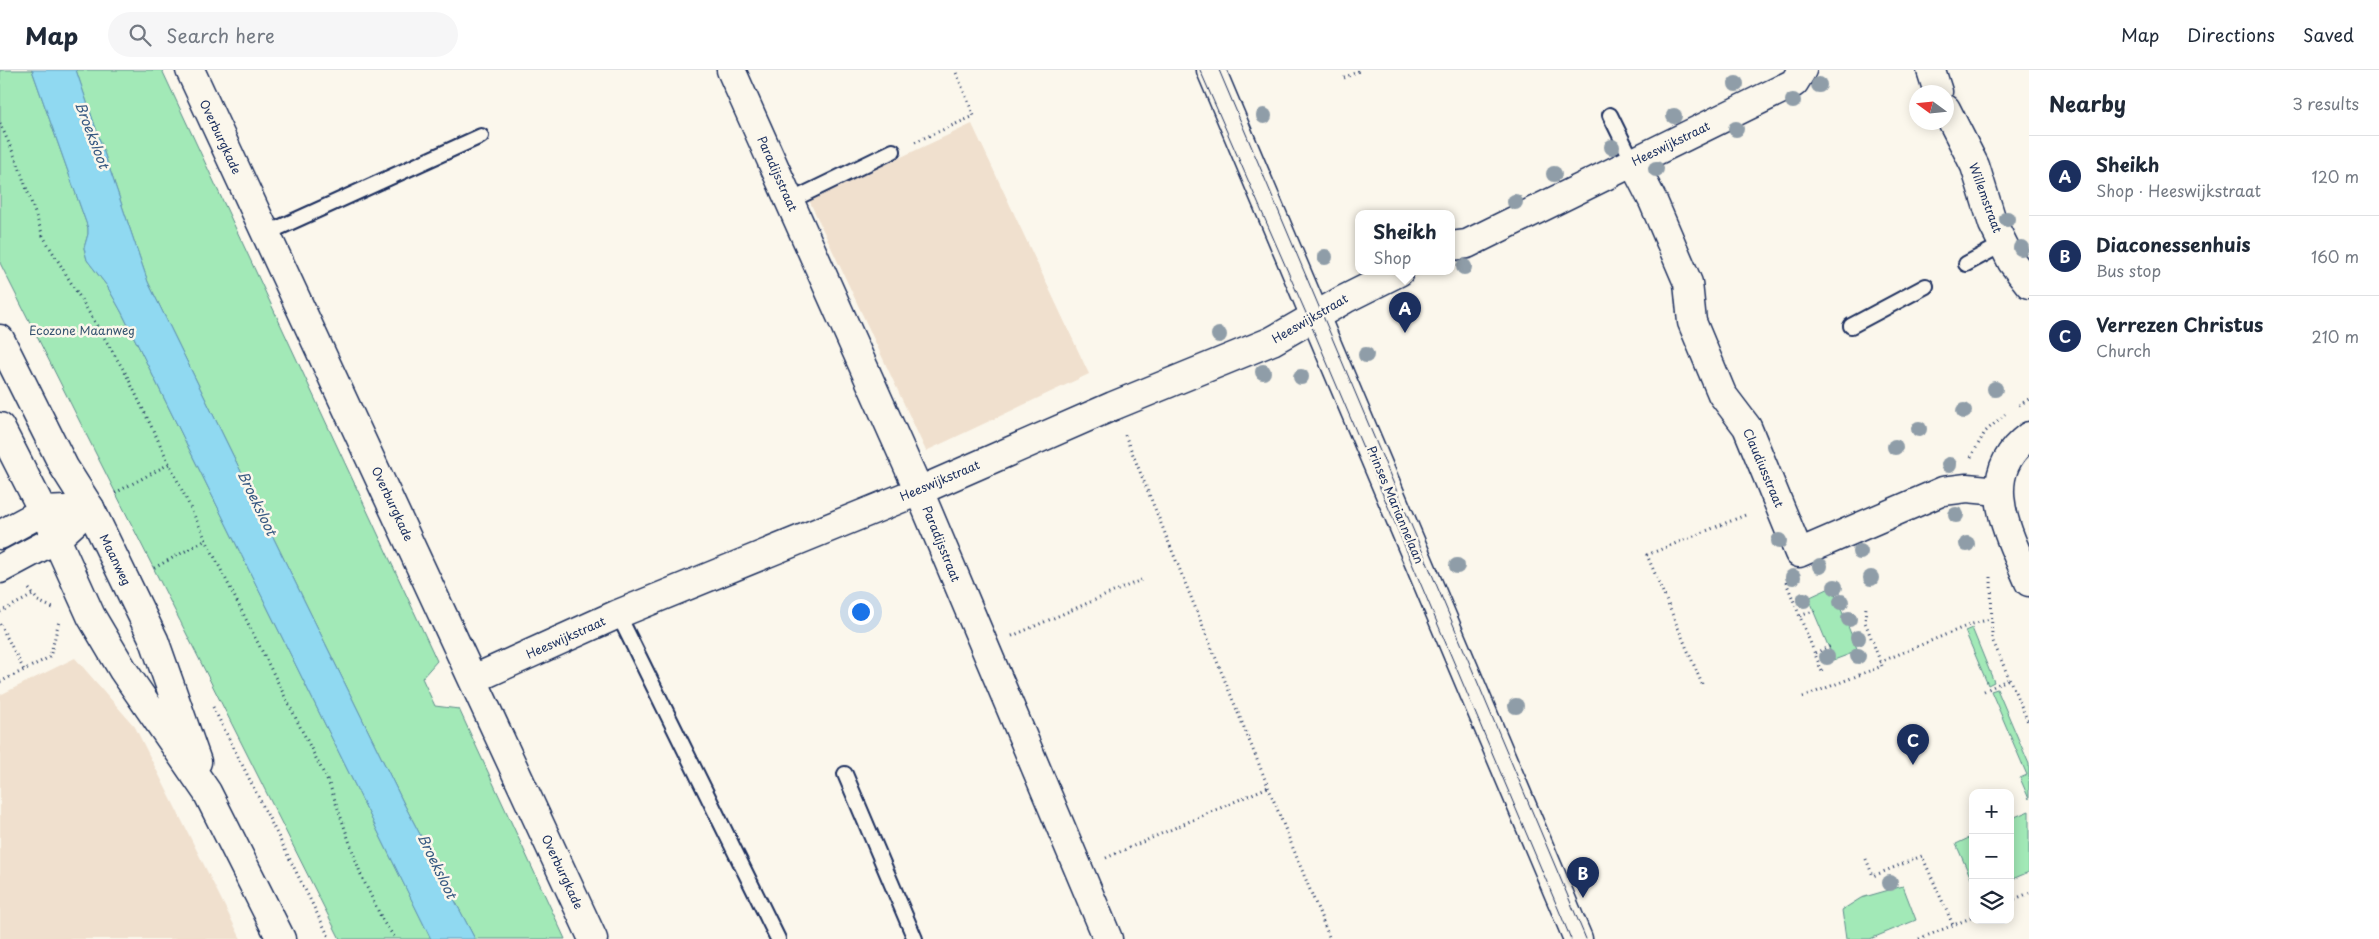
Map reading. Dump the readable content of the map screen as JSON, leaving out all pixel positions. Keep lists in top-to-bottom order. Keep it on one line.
{"streets":{"street":["Overburgkade","Heeswijkstraat","Paradijsstraat","Willemstraat","Claudiusstraat","Prinses Mariannelaan","Maanweg"]},"crossings":[["Overburgkade","Heeswijkstraat"],["Heeswijkstraat","Paradijsstraat"],["Heeswijkstraat","Claudiusstraat"],["Heeswijkstraat","Prinses Mariannelaan"]],"water":["Broeksloot"],"parks":["Ecozone Maanweg"],"north":"left","page":{"header":"Map","search":"Search here","nav":["Map","Directions","Saved"],"heading":["Nearby","3 results"],"list":[{"mark":"A","name":"Sheikh","note":"Shop · Heeswijkstraat","value":"120 m"},{"mark":"B","name":"Diaconessenhuis","note":"Bus stop","value":"160 m"},{"mark":"C","name":"Verrezen Christus","note":"Church","value":"210 m"}],"popup":["Sheikh","Shop"],"pins":["A","C","B"],"map_buttons":["+","−"]}}
